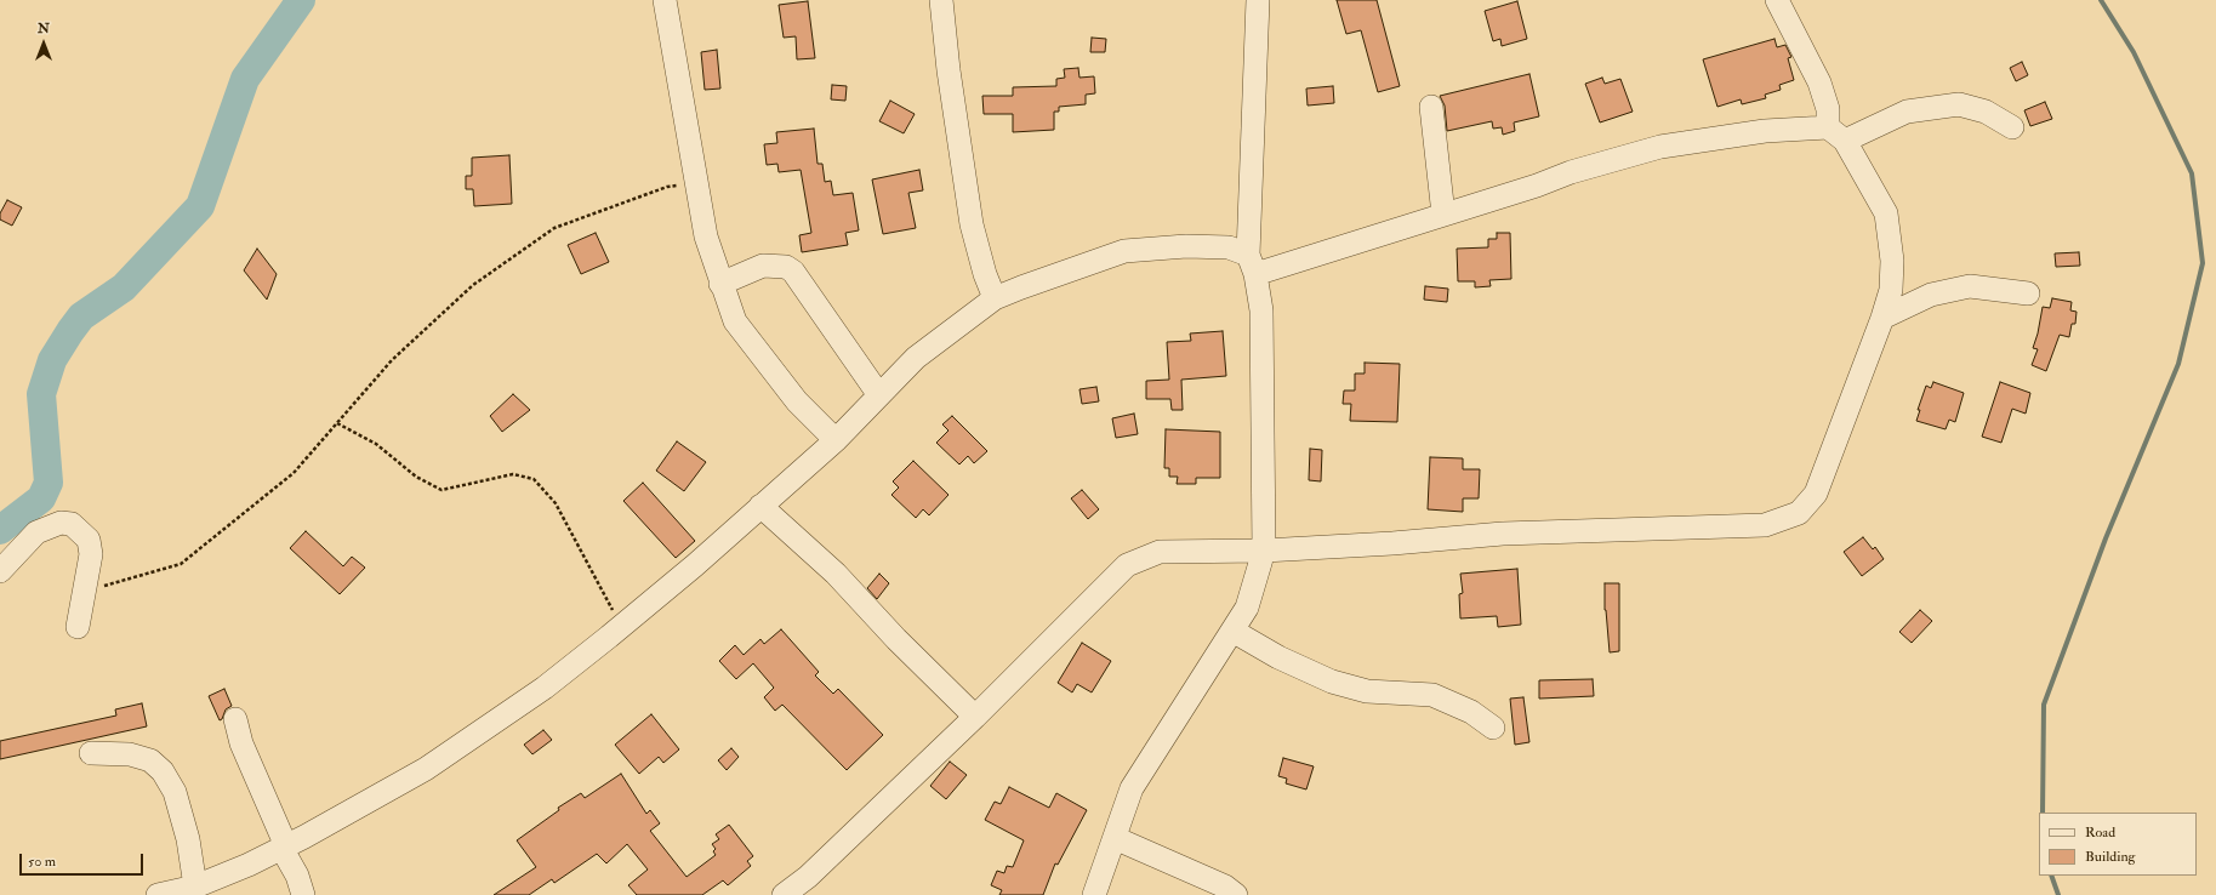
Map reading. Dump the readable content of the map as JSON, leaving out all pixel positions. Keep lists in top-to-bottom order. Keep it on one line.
{"legend":["Road","Building"],"scale_bar":"50 m","north":"top"}
